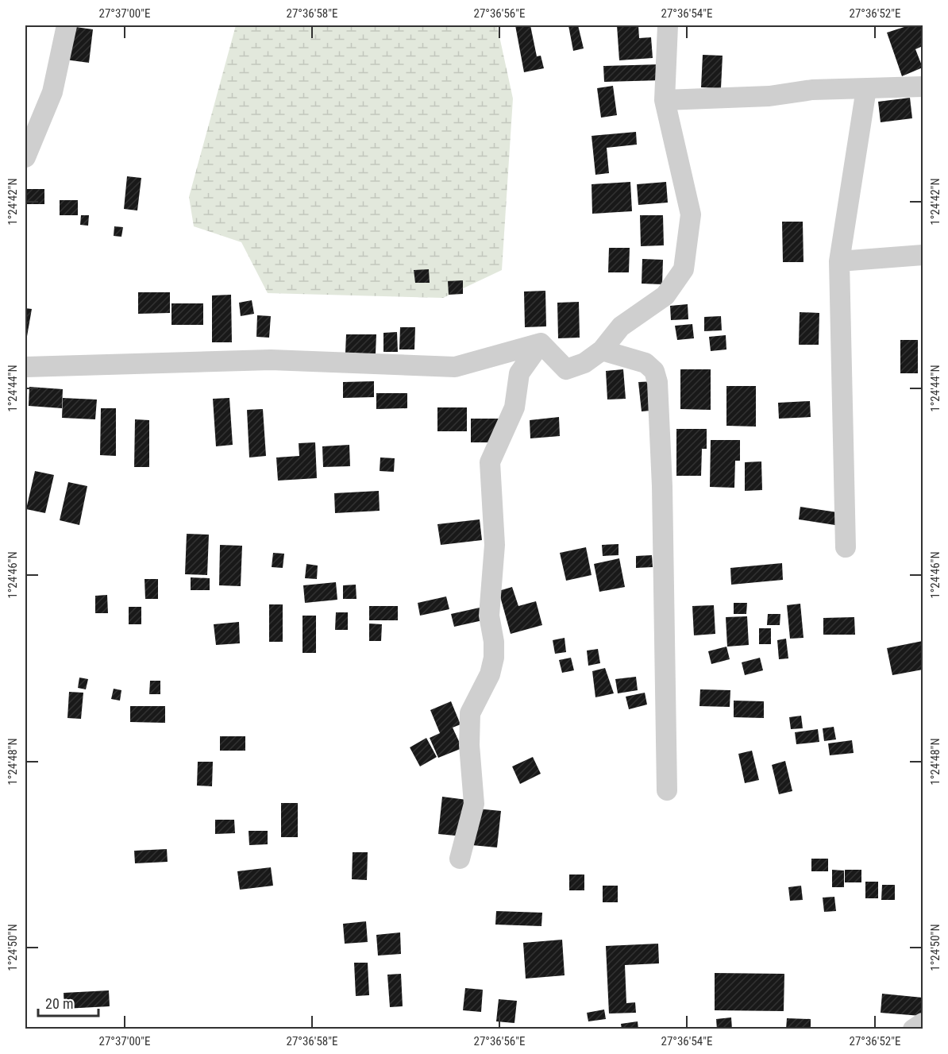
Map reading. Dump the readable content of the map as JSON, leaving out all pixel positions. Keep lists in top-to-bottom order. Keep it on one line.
{"scale_bar":"20 m","coordinates":["27°37'00\"E","27°36'58\"E","27°36'56\"E","27°36'54\"E","27°36'52\"E","1°24'42\"N","1°24'44\"N","1°24'46\"N","1°24'48\"N","1°24'50\"N"]}
